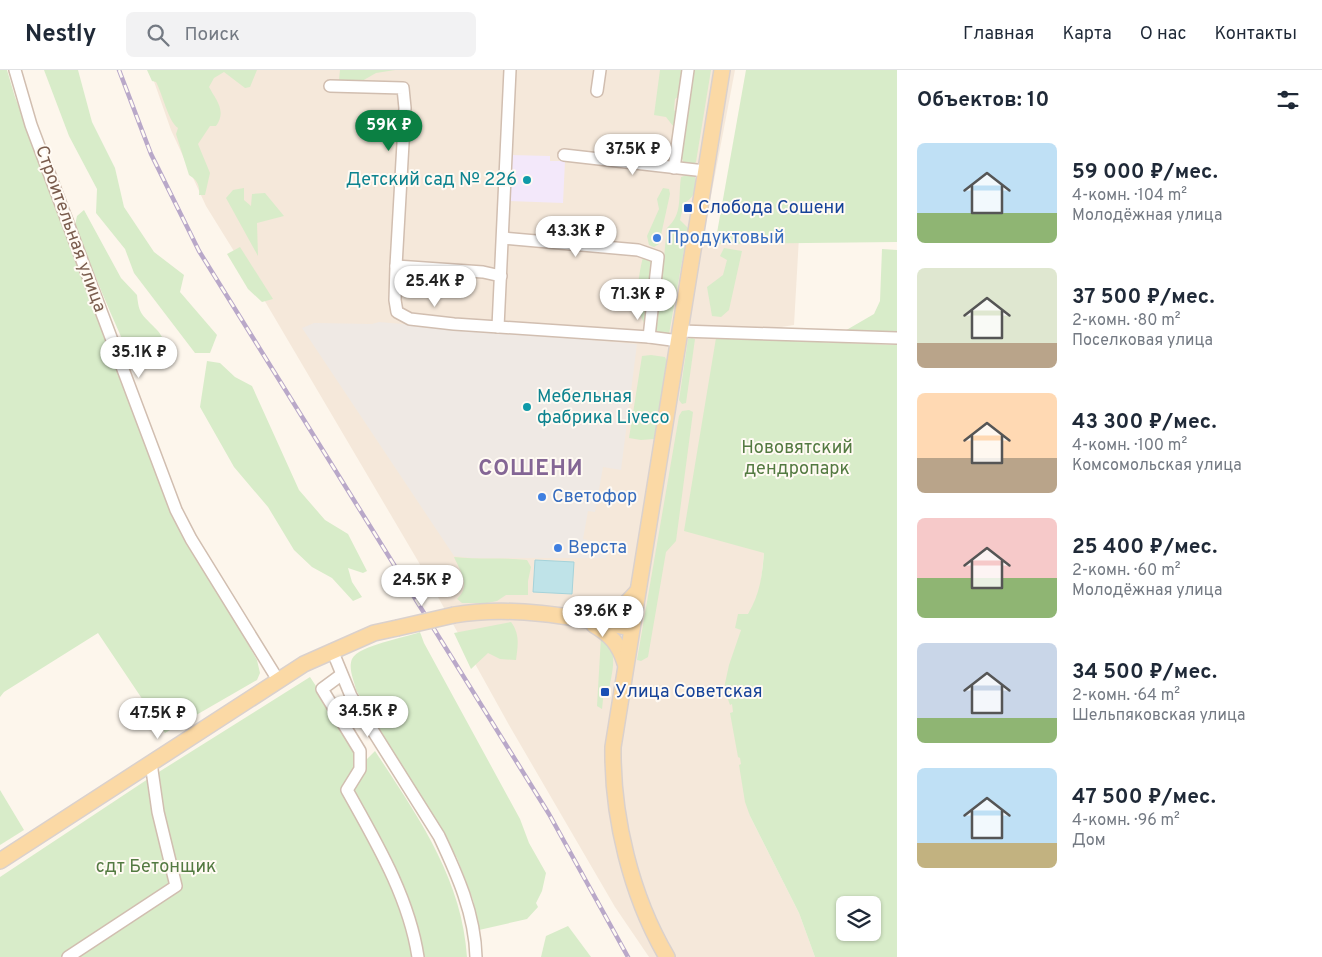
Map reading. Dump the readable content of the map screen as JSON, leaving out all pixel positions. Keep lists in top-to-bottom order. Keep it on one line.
{"streets":{"street":["Строительная улица"]},"districts":["СОШЕНИ"],"parks":["Нововятский дендропарк","сдт Бетонщик"],"places":{"other":["Детский сад № 226","Продуктовый","Мебельная фабрика Liveco","Светофор","Верста"],"transit":["Слобода Сошени","Улица Советская"]},"page":{"header":"Nestly","search":"Поиск","nav":["Главная","Карта","О нас","Контакты"],"heading":"Объектов: 10","price":["59K ₽","37.5K ₽","43.3K ₽","25.4K ₽","71.3K ₽","35.1K ₽","24.5K ₽","39.6K ₽","34.5K ₽","47.5K ₽"],"list":[{"name":"59 000 ₽/мес.","note":"4-комн. · 104 m² · Молодёжная улица"},{"name":"37 500 ₽/мес.","note":"2-комн. · 80 m² · Поселковая улица"},{"name":"43 300 ₽/мес.","note":"4-комн. · 100 m² · Комсомольская улица"},{"name":"25 400 ₽/мес.","note":"2-комн. · 60 m² · Молодёжная улица"},{"name":"34 500 ₽/мес.","note":"2-комн. · 64 m² · Шельпяковская улица"},{"name":"47 500 ₽/мес.","note":"4-комн. · 96 m² · Дом"}]}}
